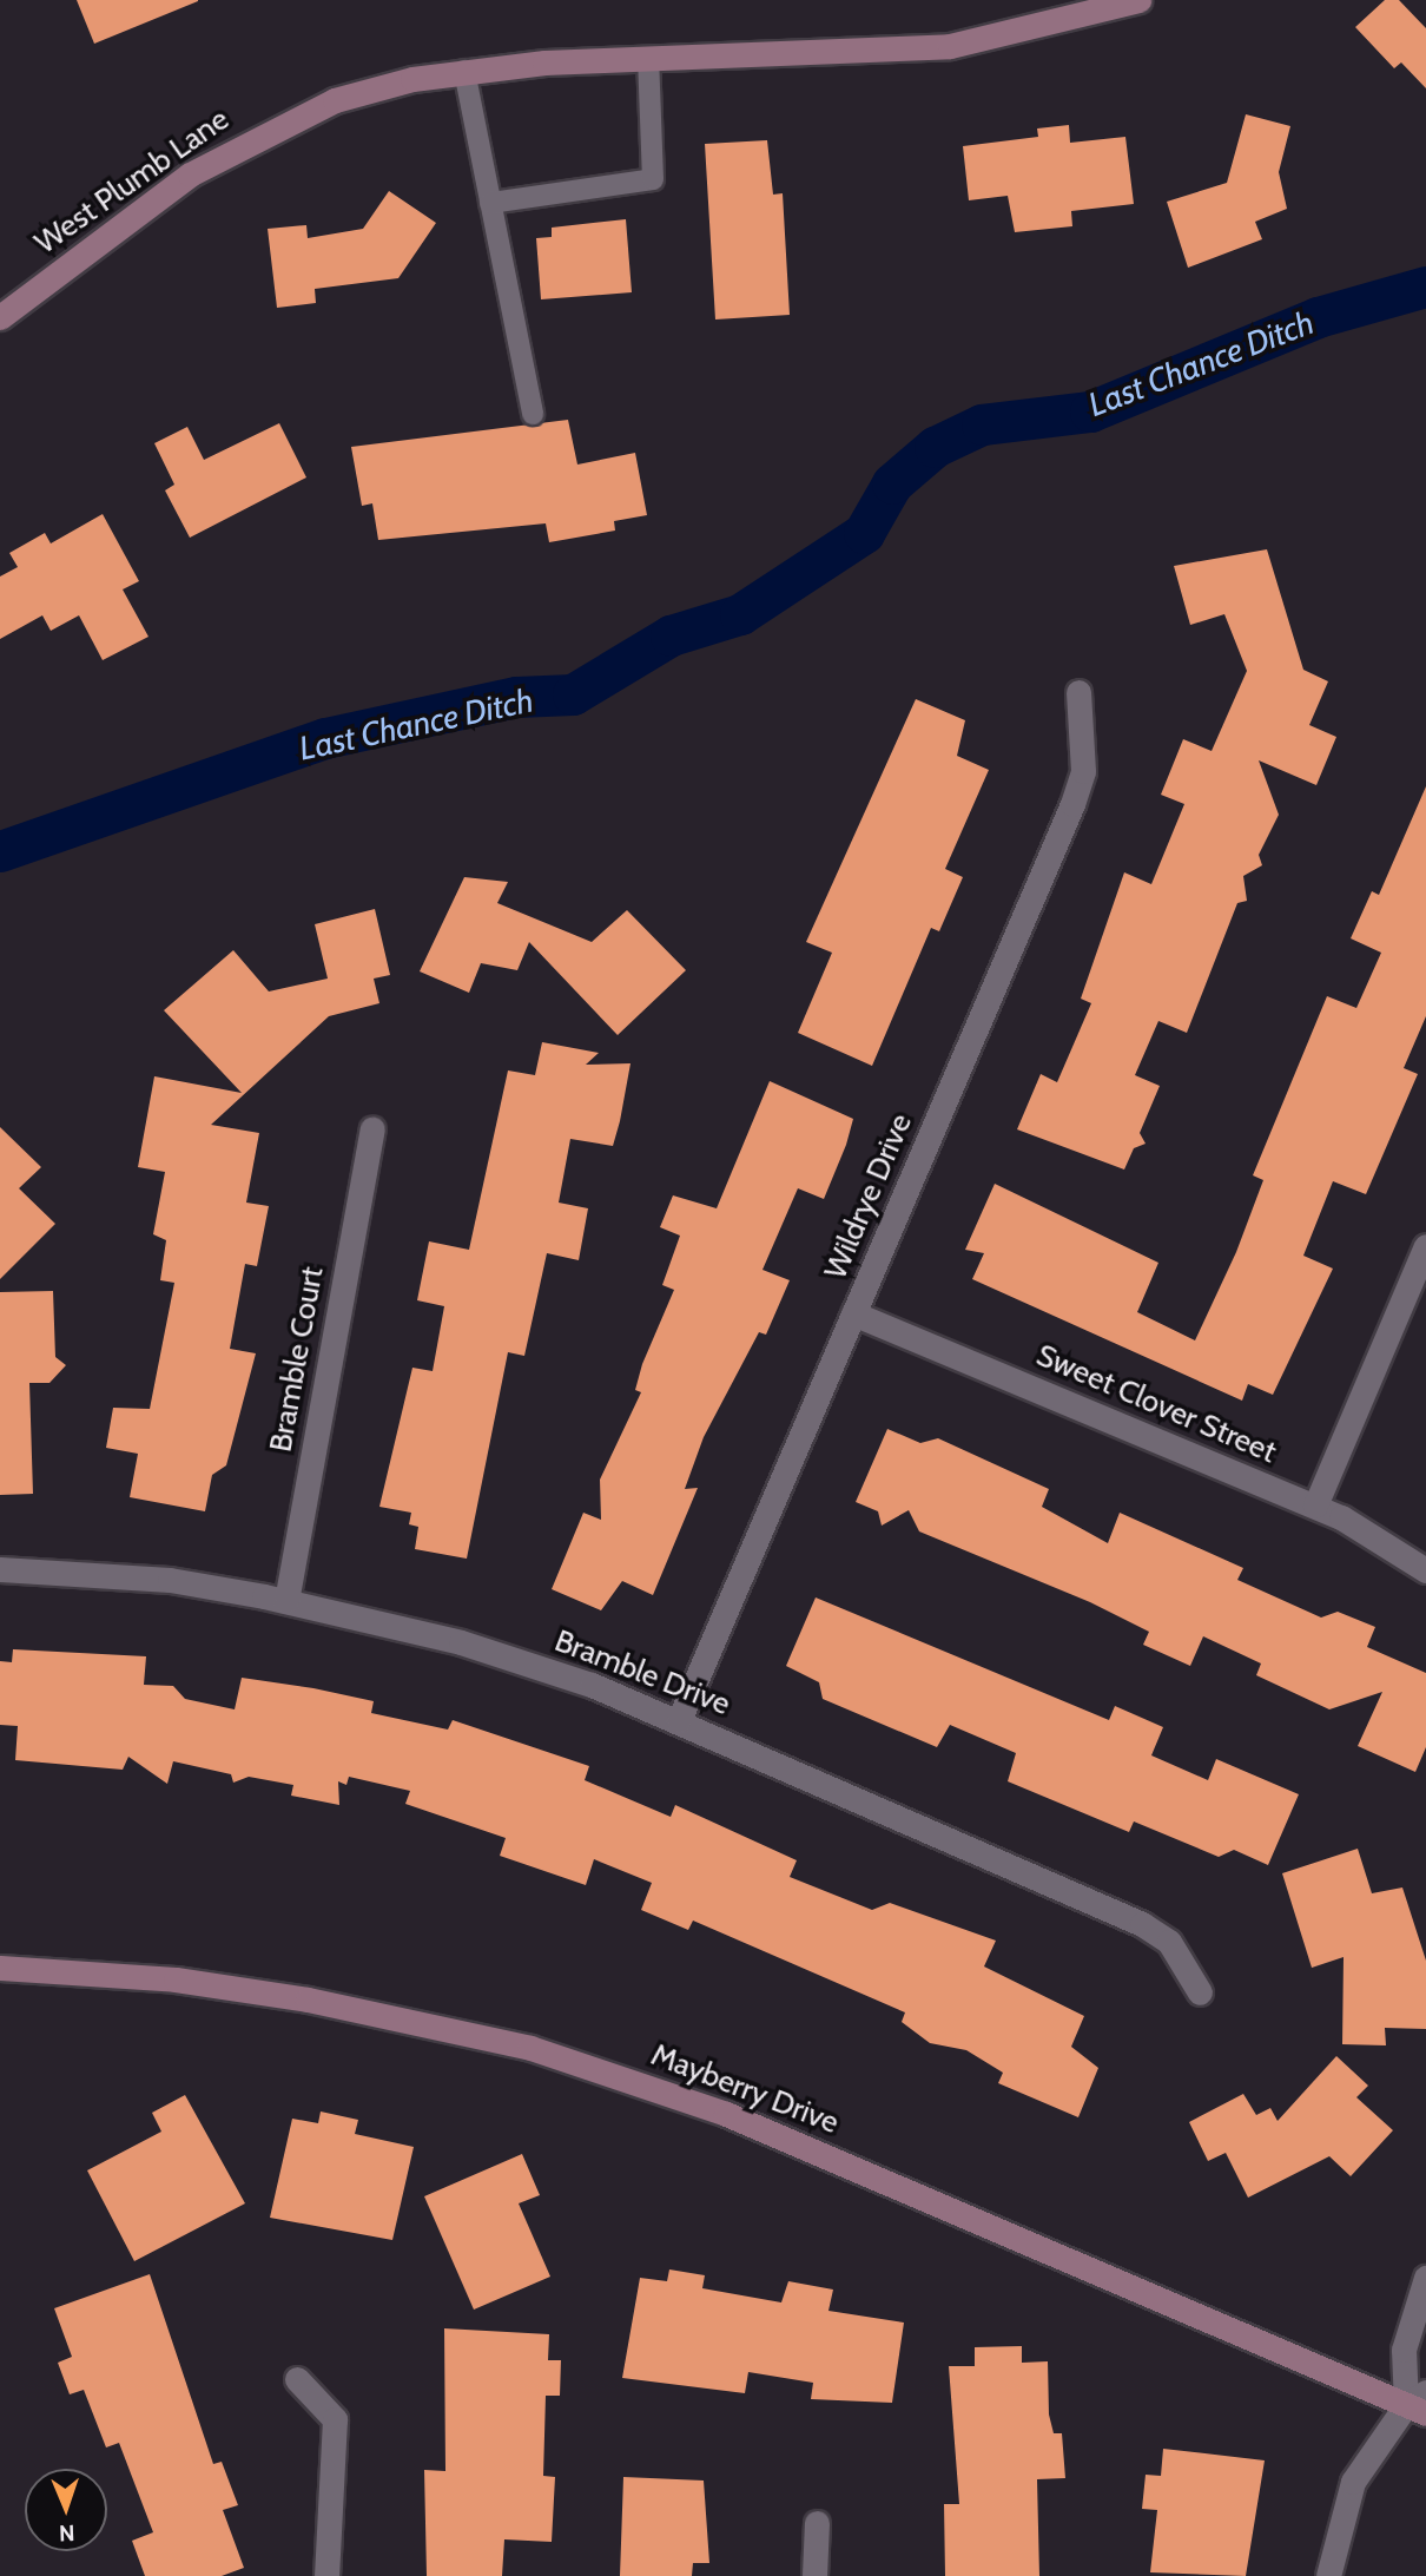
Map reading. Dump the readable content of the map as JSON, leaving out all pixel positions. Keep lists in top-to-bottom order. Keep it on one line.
{"streets":{"main road":["West Plumb Lane","Mayberry Drive"],"street":["Wildrye Drive","Bramble Court","Sweet Clover Street","Bramble Drive"]},"crossings":[["Wildrye Drive","Sweet Clover Street"],["Wildrye Drive","Bramble Drive"],["Bramble Court","Bramble Drive"]],"water":["Last Chance Ditch"],"north":"bottom"}
